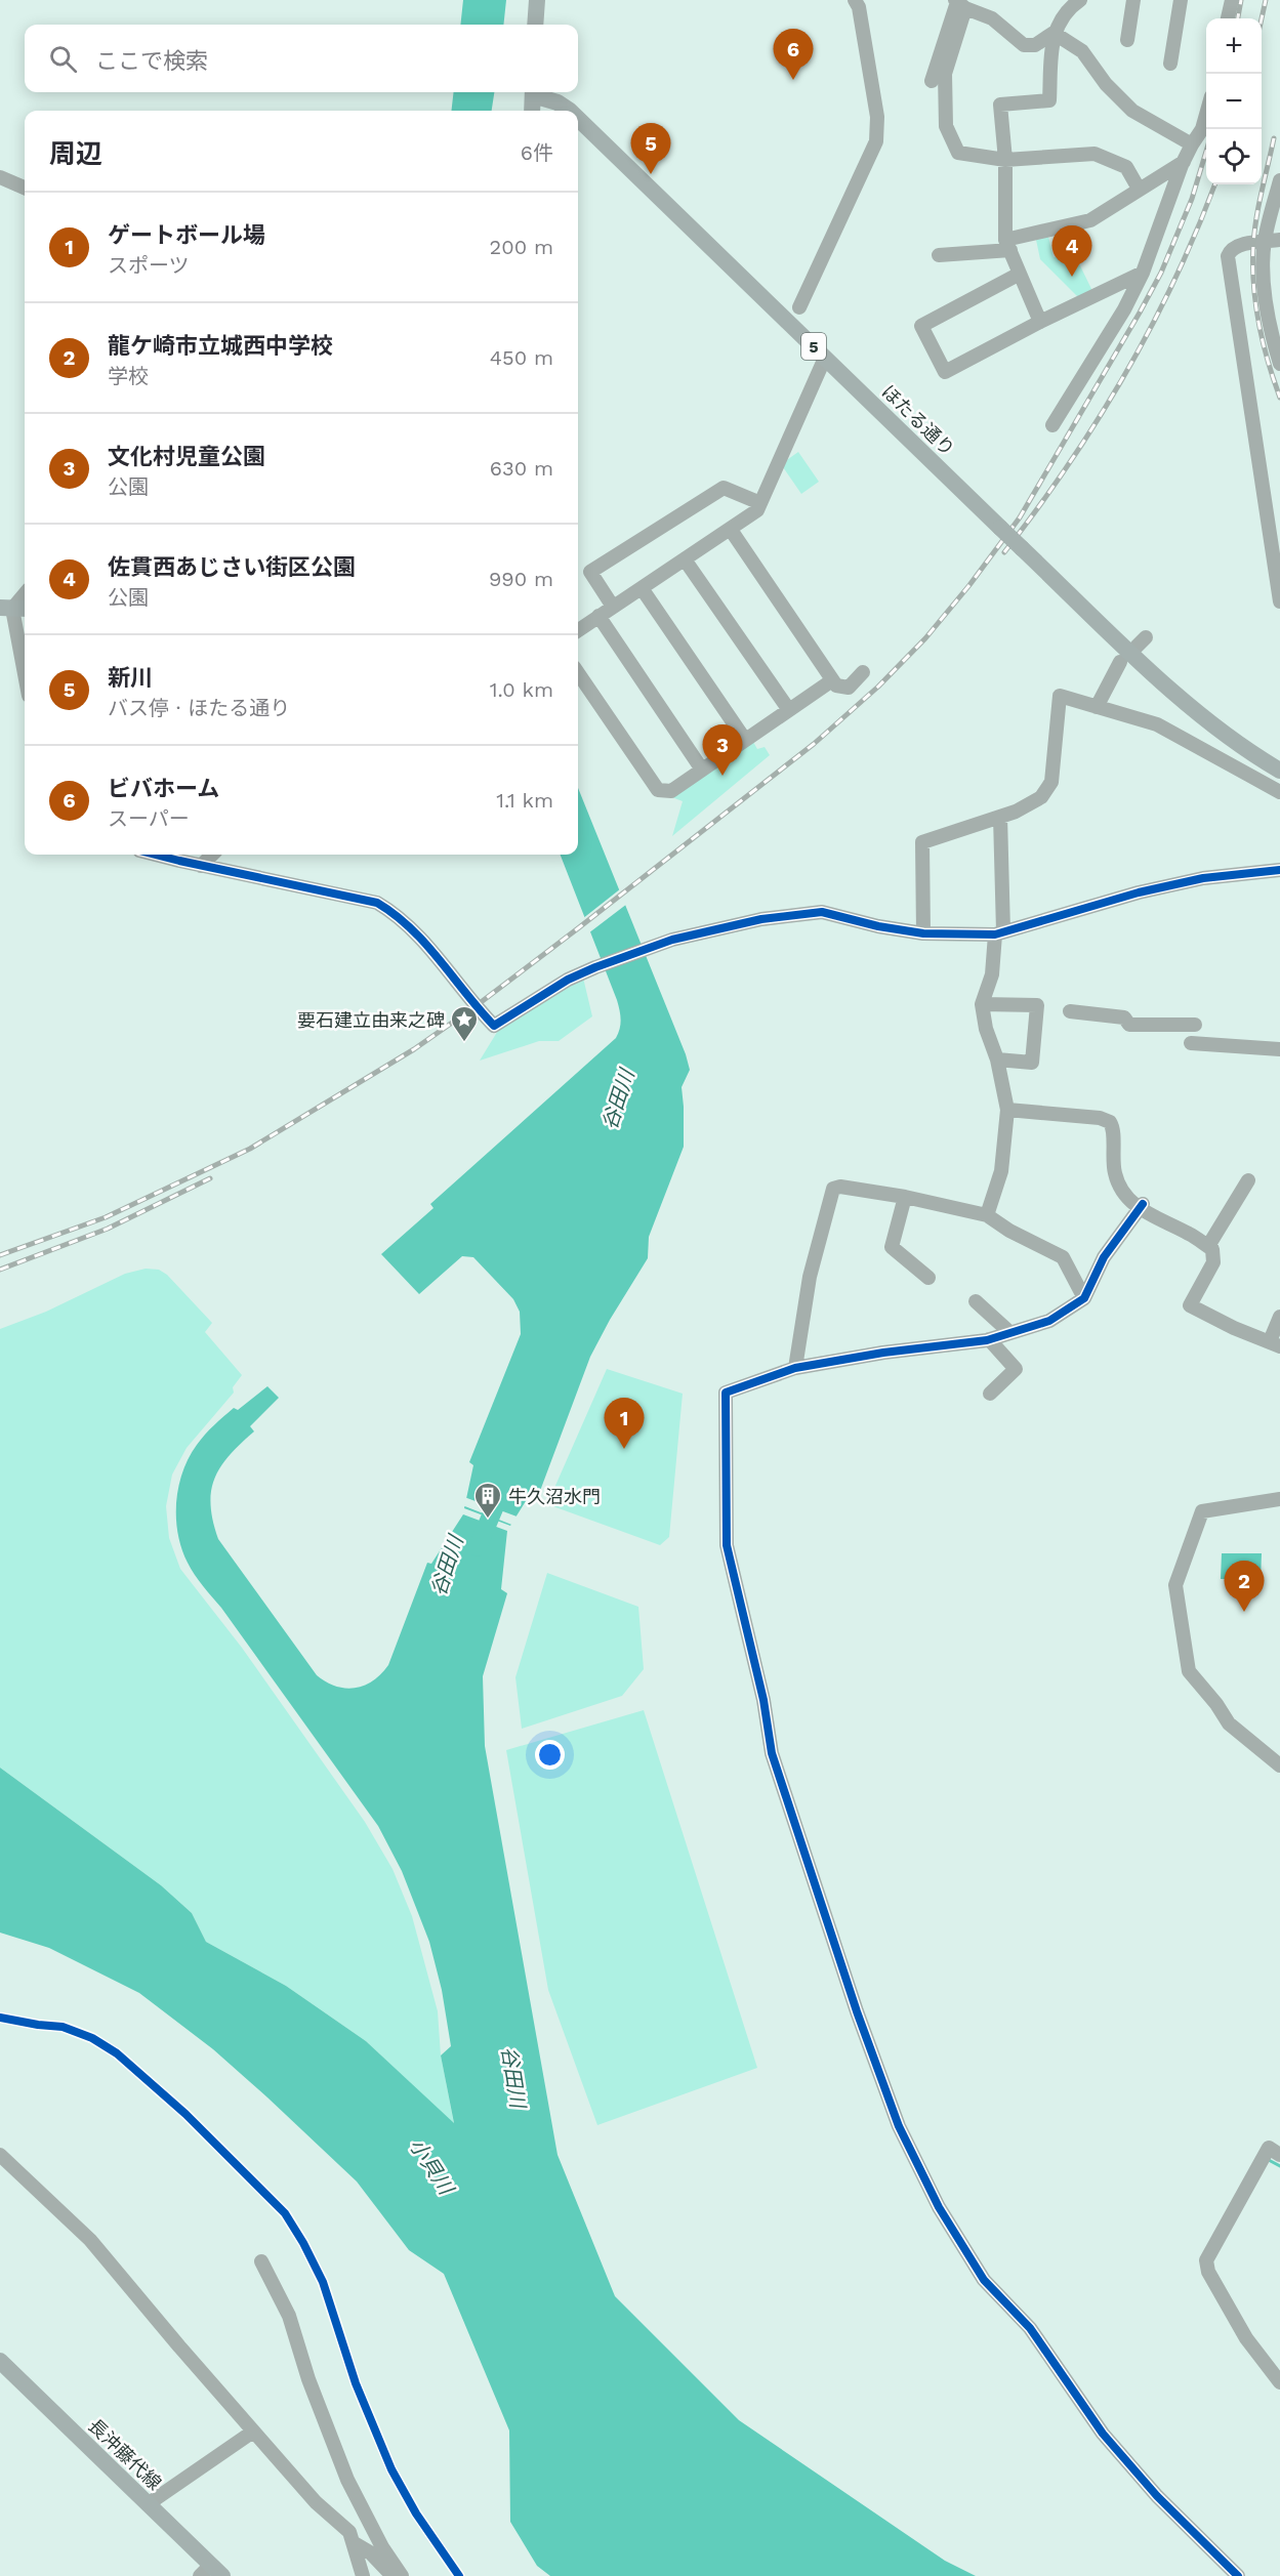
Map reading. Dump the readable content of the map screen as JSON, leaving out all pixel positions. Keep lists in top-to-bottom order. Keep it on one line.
{"streets":{"main road":["5","ほたる通り","長沖藤代線"]},"water":["谷田川","小貝川"],"places":{"place":["要石建立由来之碑"],"building":["牛久沼水門"]},"page":{"map_buttons":["+","−"],"search":"ここで検索","pins":["6","5","4","3","1","2"],"heading":["周辺","6件"],"list":[{"mark":"1","name":"ゲートボール場","note":"スポーツ","value":"200 m"},{"mark":"2","name":"龍ケ崎市立城西中学校","note":"学校","value":"450 m"},{"mark":"3","name":"文化村児童公園","note":"公園","value":"630 m"},{"mark":"4","name":"佐貫西あじさい街区公園","note":"公園","value":"990 m"},{"mark":"5","name":"新川","note":"バス停 · ほたる通り","value":"1.0 km"},{"mark":"6","name":"ビバホーム","note":"スーパー","value":"1.1 km"}]}}
